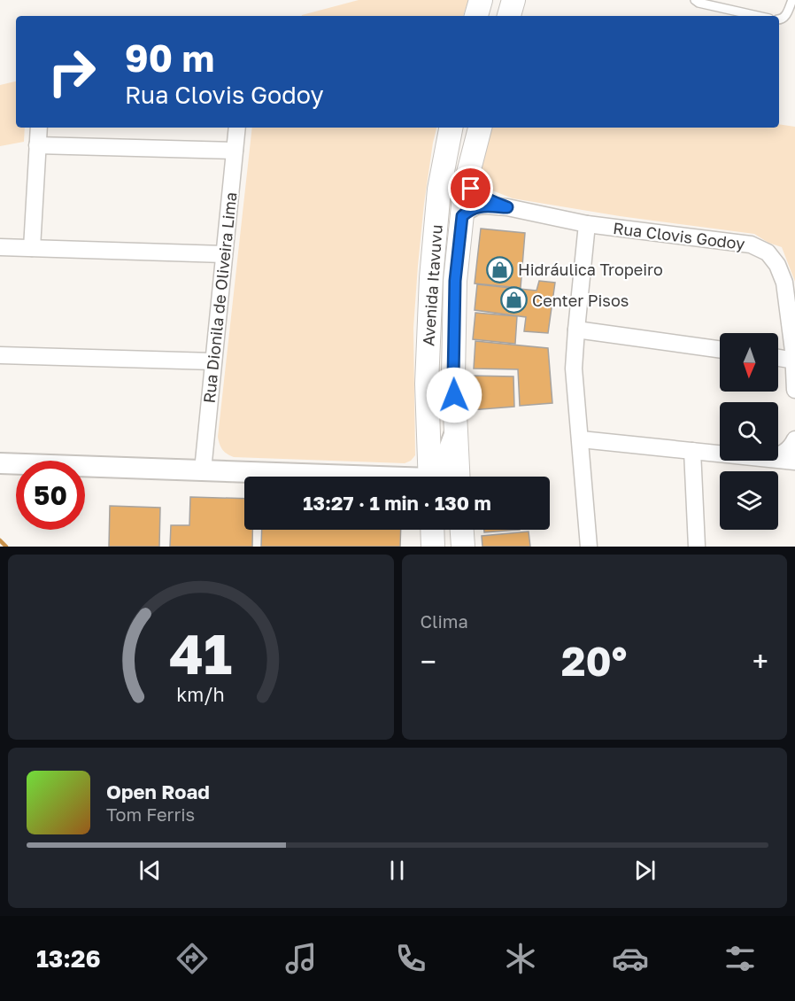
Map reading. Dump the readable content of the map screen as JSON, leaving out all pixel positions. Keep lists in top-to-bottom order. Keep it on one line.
{"streets":{"main road":["Avenida Itavuvu"],"street":["Rua Clovis Godoy","Rua Dionila de Oliveira Lima"]},"crossings":[["Rua Clovis Godoy","Avenida Itavuvu"]],"places":{"shop":["Hidráulica Tropeiro","Center Pisos"]},"north":"bottom","page":{"turn":["90 m","Rua Clovis Godoy"],"limit":"50","trip":"13:27 · 1 min · 130 m","tile":"Clima","heat":["−","20°","+"],"song":["Open Road","Tom Ferris"],"tabs":"13:26","gauge":["41","km/h"]}}
